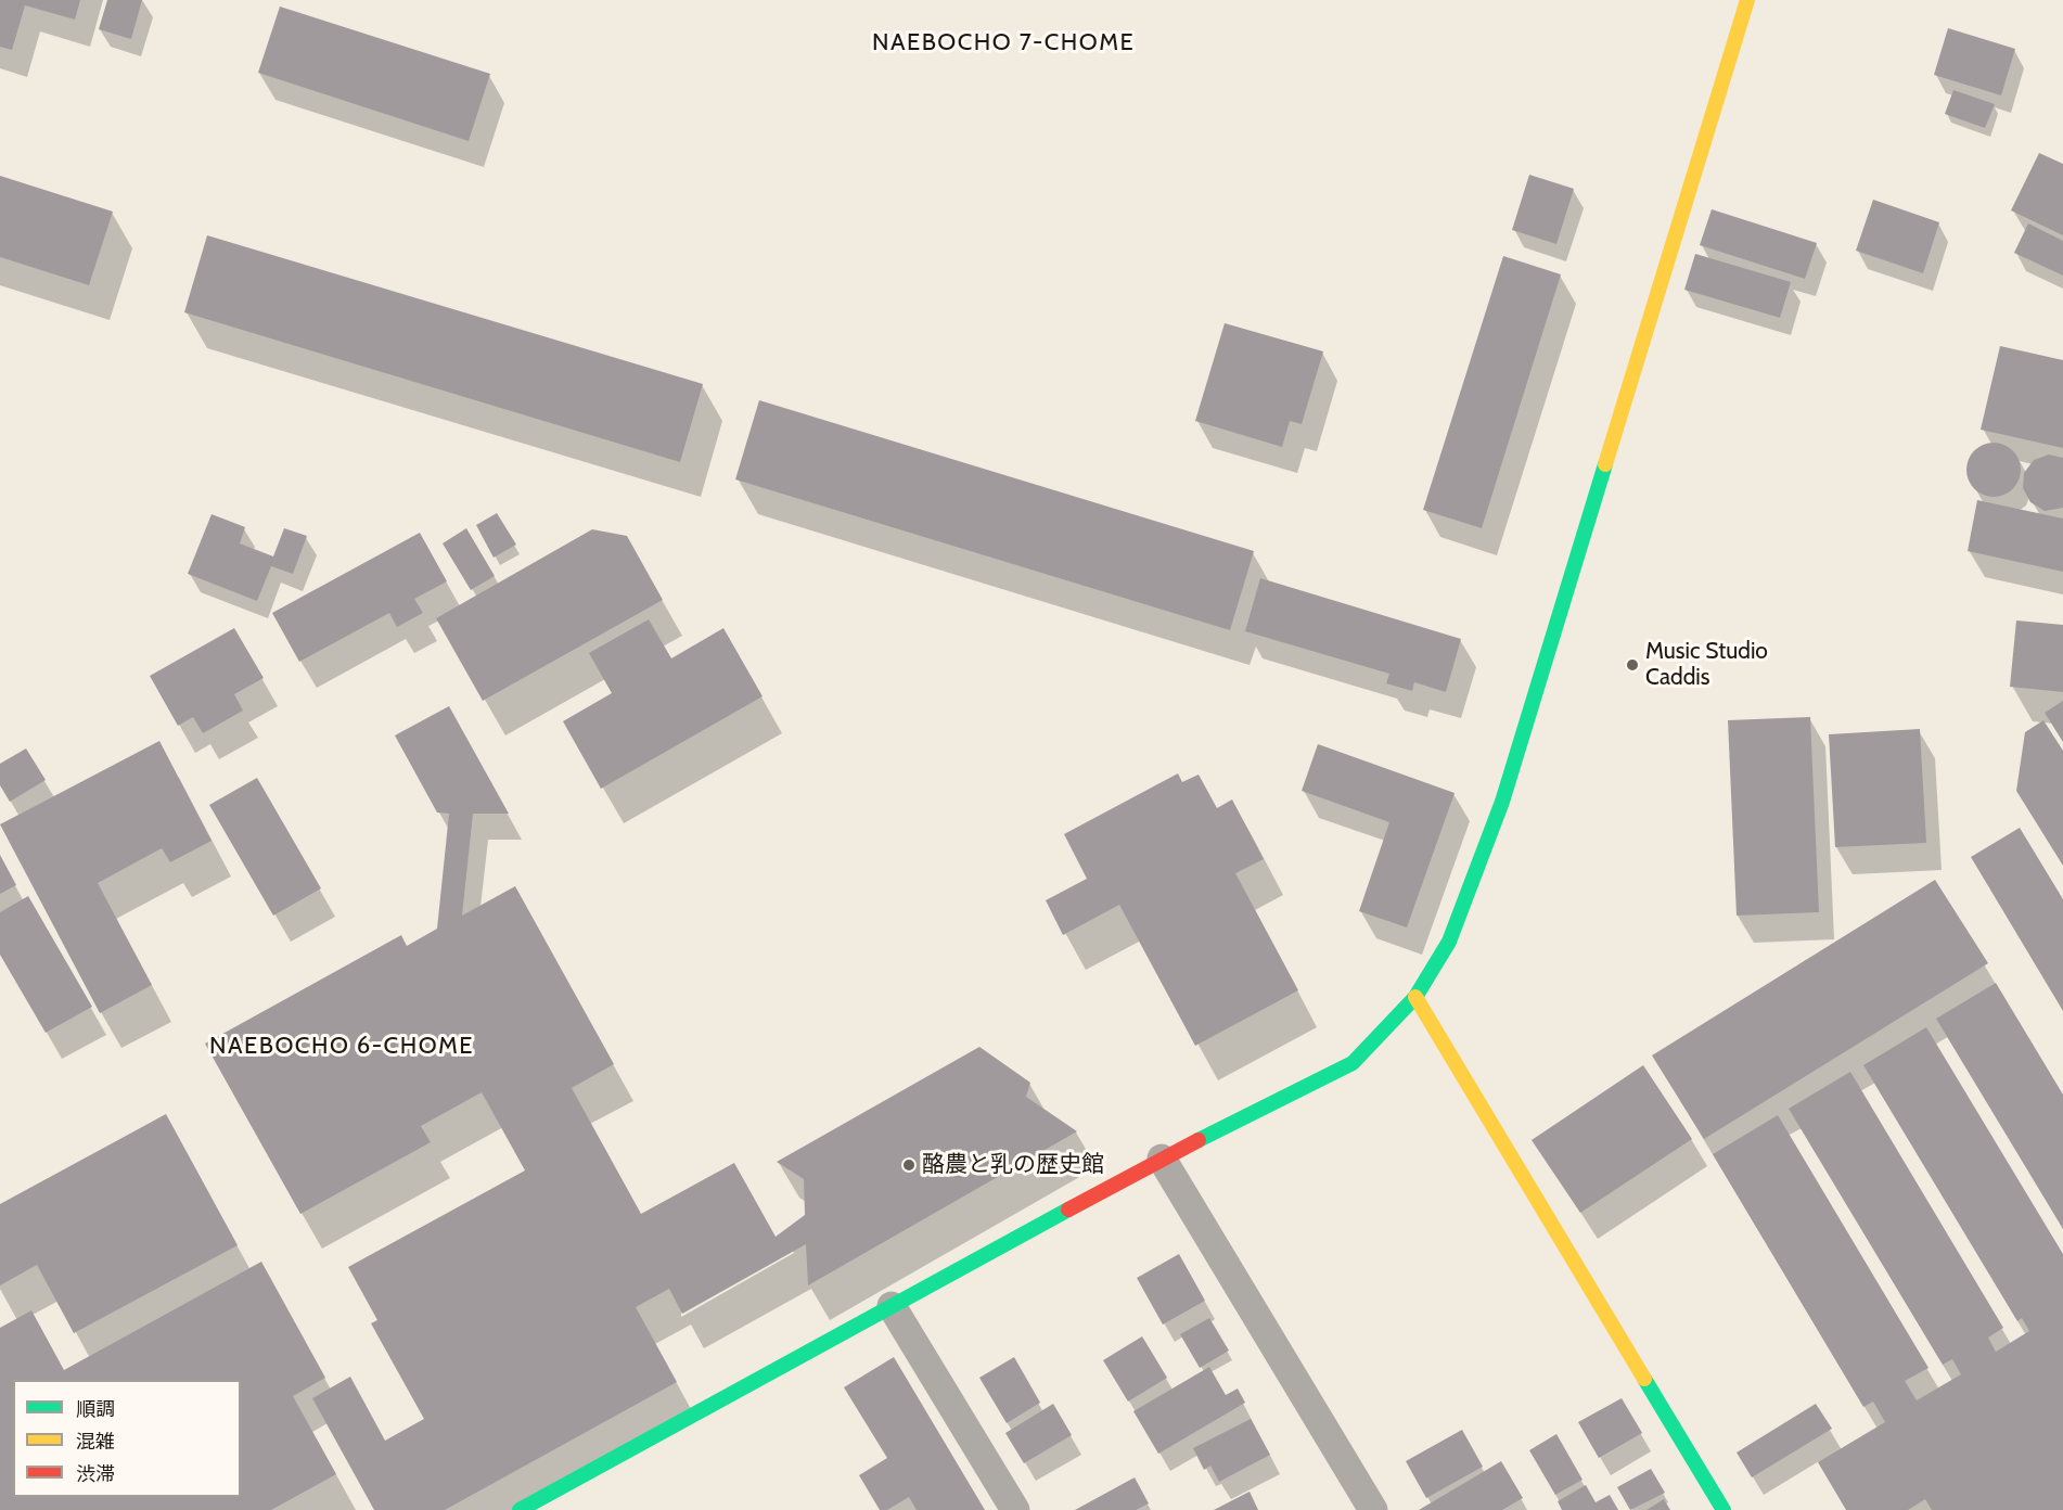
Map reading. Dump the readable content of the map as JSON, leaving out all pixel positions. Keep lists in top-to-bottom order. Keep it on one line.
{"districts":["NAEBOCHO 7-CHOME","NAEBOCHO 6-CHOME"],"places":["Music Studio Caddis","酪農と乳の歴史館"],"legend":["順調","混雑","渋滞"]}
